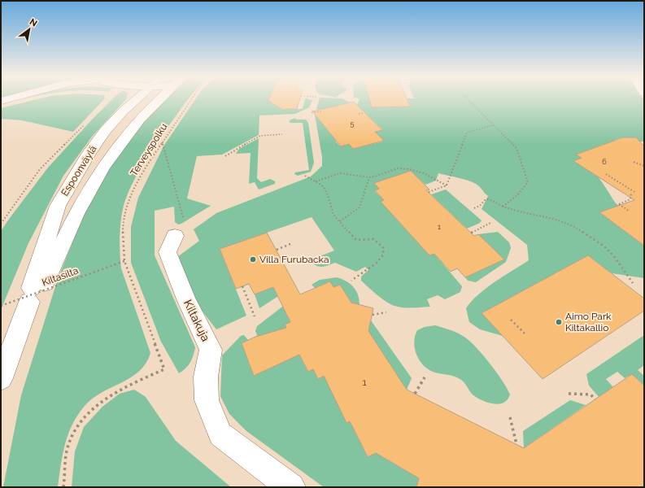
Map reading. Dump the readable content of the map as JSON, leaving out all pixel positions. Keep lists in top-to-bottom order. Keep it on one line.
{"streets":{"main road":["Espoonväylä","Kiltakuja"],"path":["Terveyspolku","Kiltasilta"]},"crossings":[["Terveyspolku","Kiltasilta"]],"places":["Villa Furubacka","Aimo Park Kiltakallio"],"house_numbers":["5","6","1","1"],"north":"top right"}
